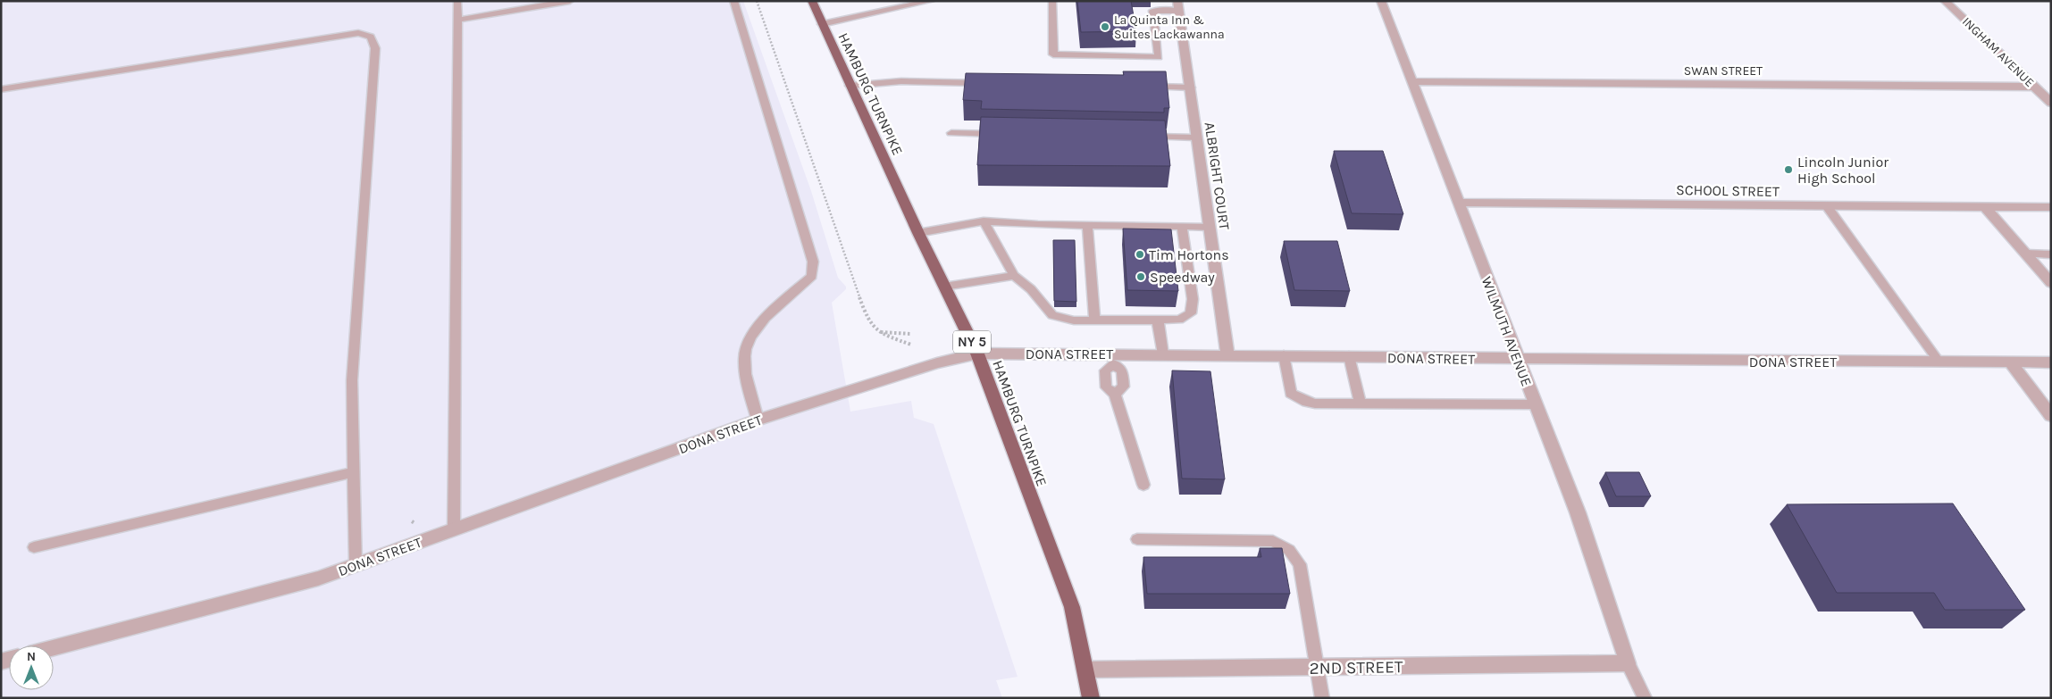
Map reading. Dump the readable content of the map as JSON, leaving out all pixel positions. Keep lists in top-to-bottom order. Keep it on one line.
{"streets":{"highway":["HAMBURG TURNPIKE","NY 5"],"street":["INGHAM AVENUE","SWAN STREET","ALBRIGHT COURT","SCHOOL STREET","WILMUTH AVENUE","DONA STREET","2ND STREET"]},"crossings":[["INGHAM AVENUE","SWAN STREET"],["SWAN STREET","WILMUTH AVENUE"],["HAMBURG TURNPIKE","DONA STREET"],["HAMBURG TURNPIKE","2ND STREET"],["ALBRIGHT COURT","DONA STREET"],["SCHOOL STREET","WILMUTH AVENUE"],["WILMUTH AVENUE","DONA STREET"],["WILMUTH AVENUE","2ND STREET"]],"places":["La Quinta Inn & Suites Lackawanna","Lincoln Junior High School","Tim Hortons","Speedway"],"north":"top"}
